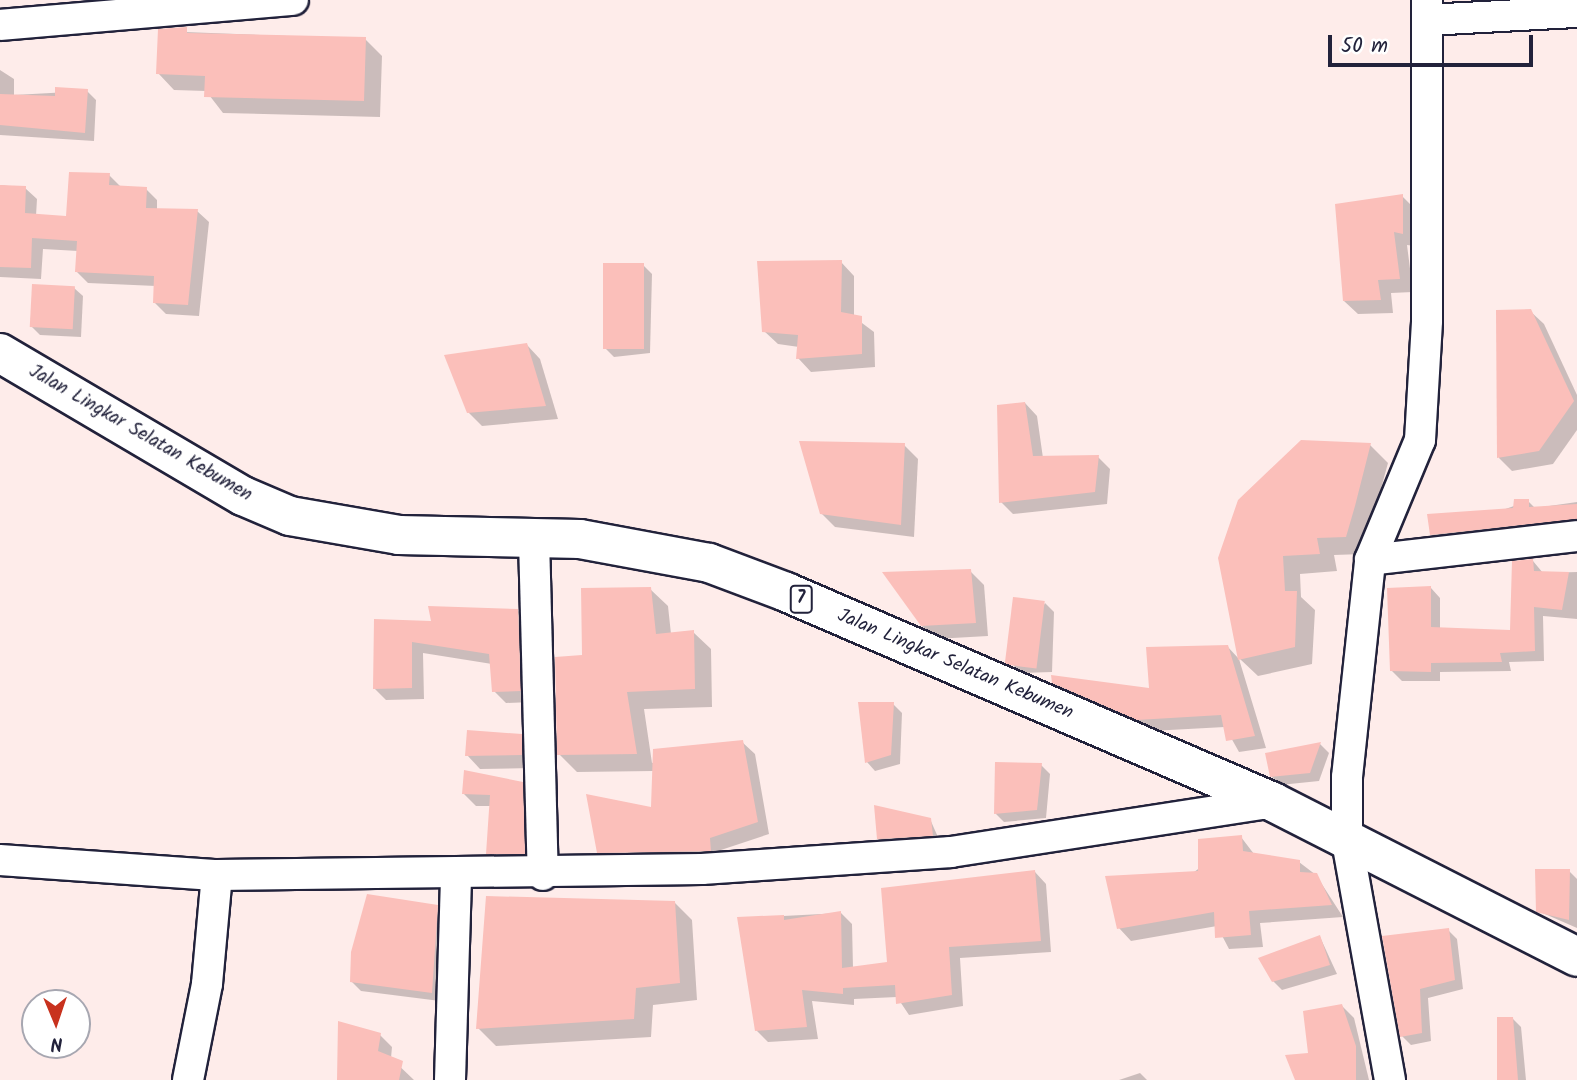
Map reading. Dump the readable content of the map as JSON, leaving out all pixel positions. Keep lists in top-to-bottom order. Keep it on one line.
{"streets":{"highway":["Jalan Lingkar Selatan Kebumen","7"]},"scale_bar":"50 m","north":"bottom"}
